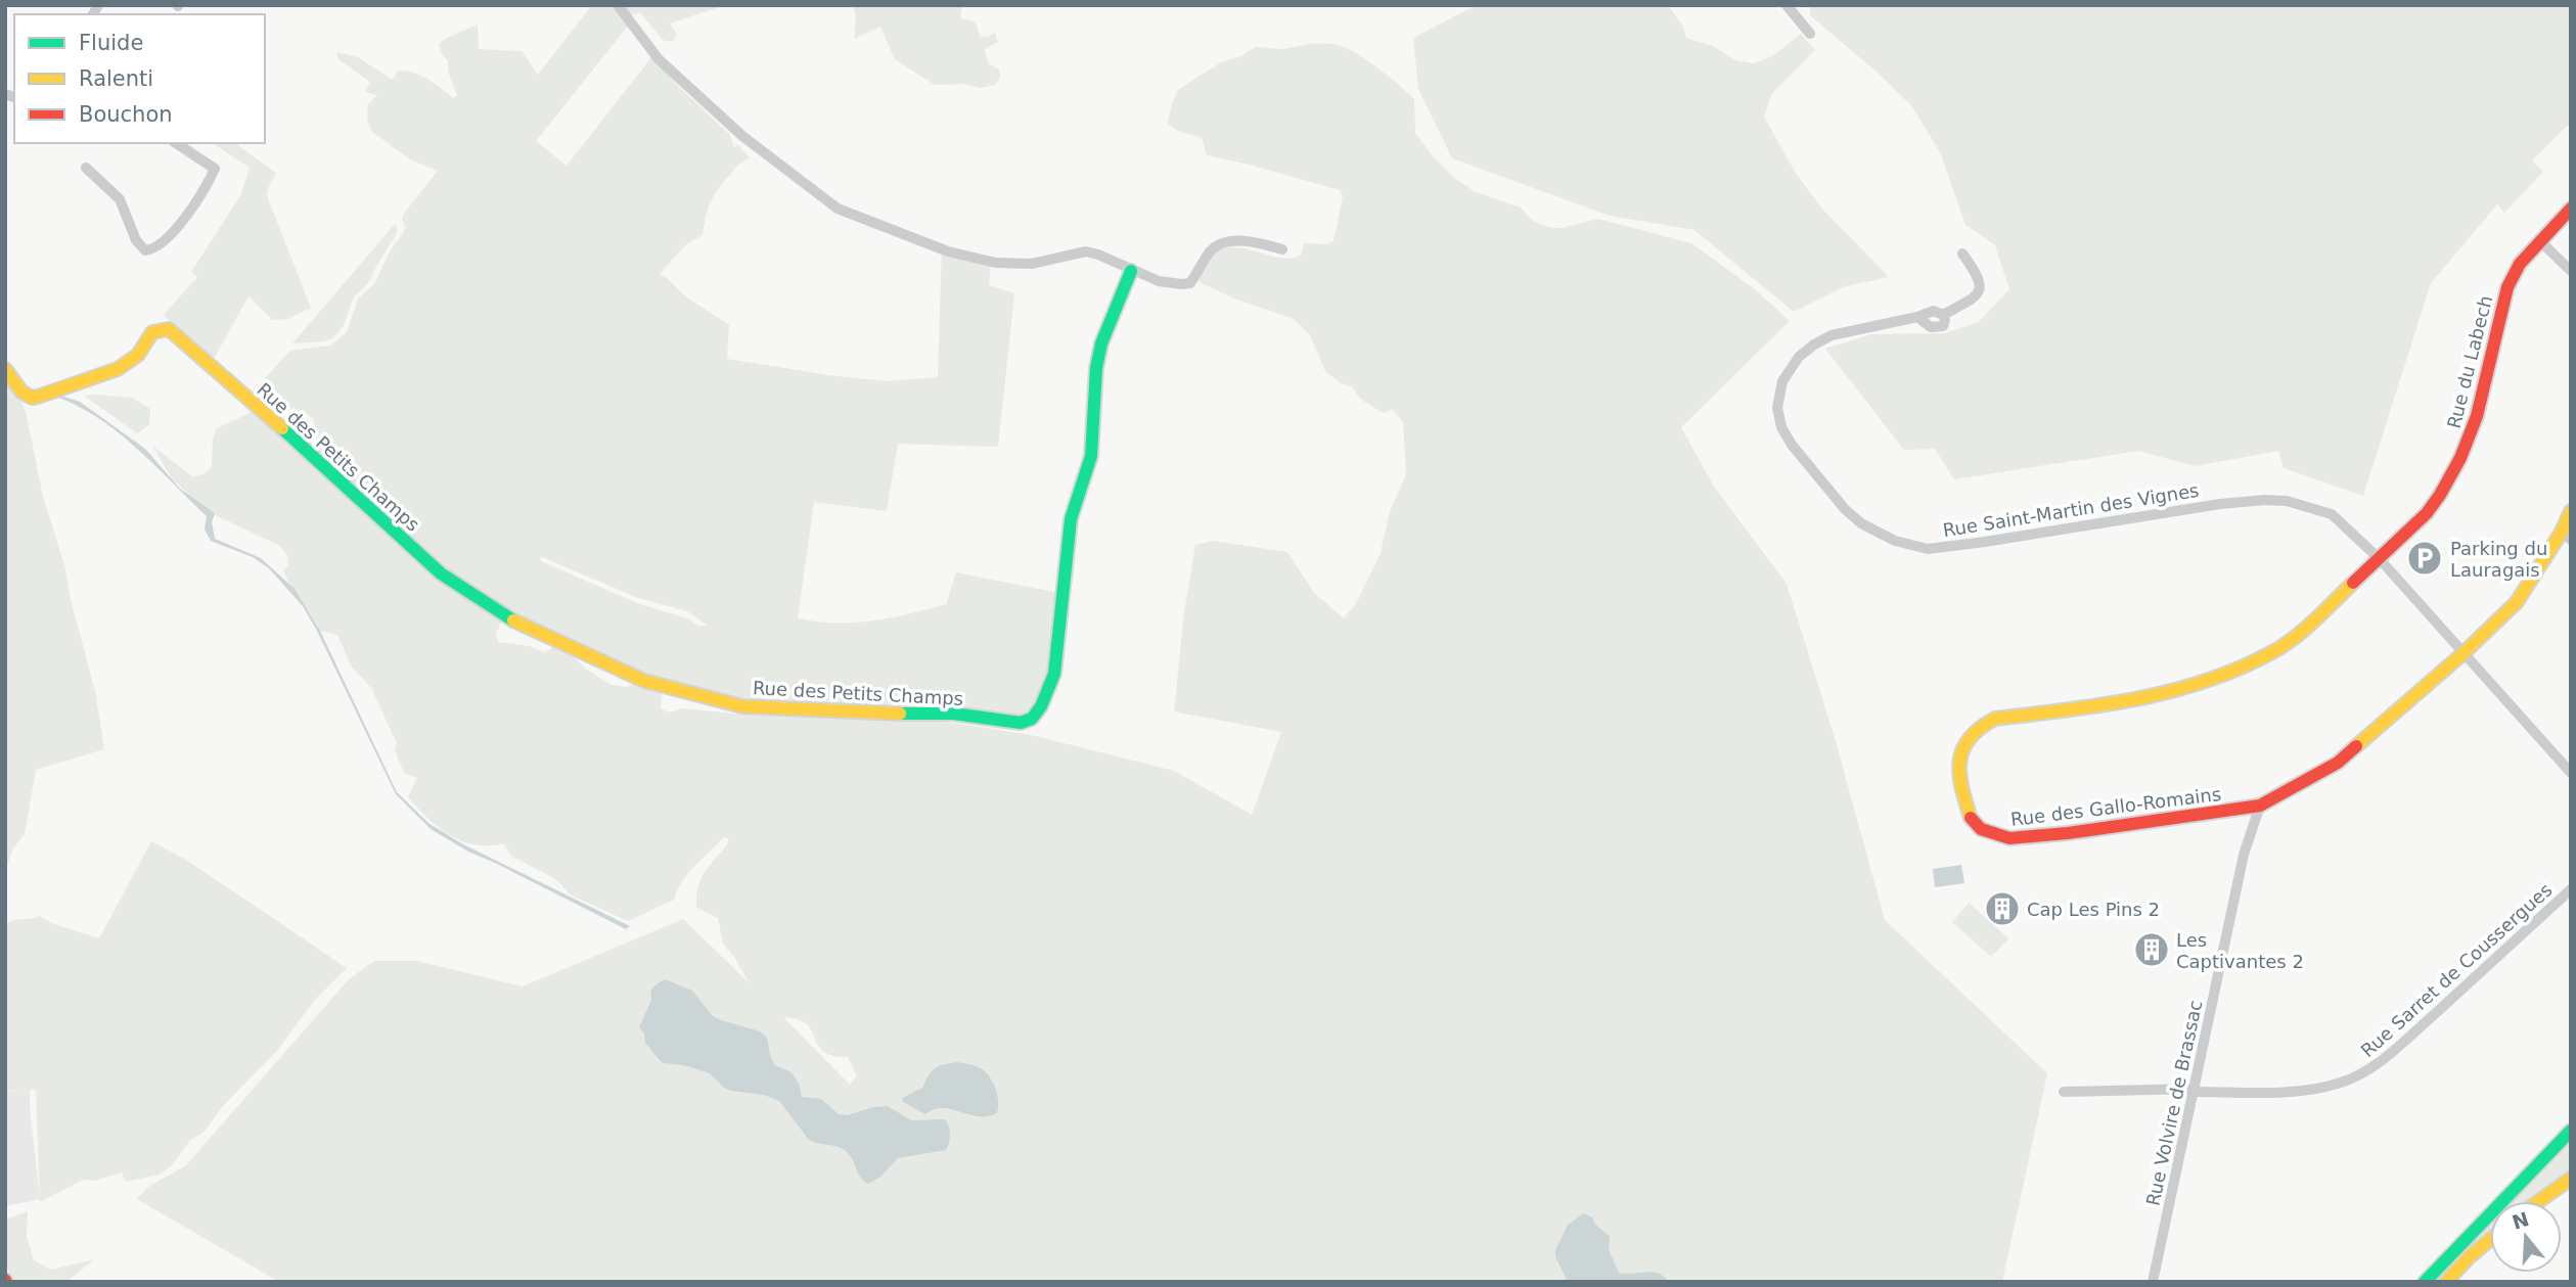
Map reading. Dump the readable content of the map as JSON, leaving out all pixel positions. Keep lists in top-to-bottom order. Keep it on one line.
{"streets":{"street":["Rue du Labech","Rue des Petits Champs","Rue Saint-Martin des Vignes","Rue des Gallo-Romains","Rue Sarret de Coussergues","Rue Volvire de Brassac"]},"crossings":[["Rue du Labech","Rue Saint-Martin des Vignes"],["Rue du Labech","Rue des Gallo-Romains"],["Rue Saint-Martin des Vignes","Rue des Gallo-Romains"],["Rue des Gallo-Romains","Rue Volvire de Brassac"],["Rue Sarret de Coussergues","Rue Volvire de Brassac"]],"places":{"parking":["Parking du Lauragais"],"building":["Cap Les Pins 2","Les Captivantes 2"]},"legend":["Fluide","Ralenti","Bouchon"],"north":"top"}
